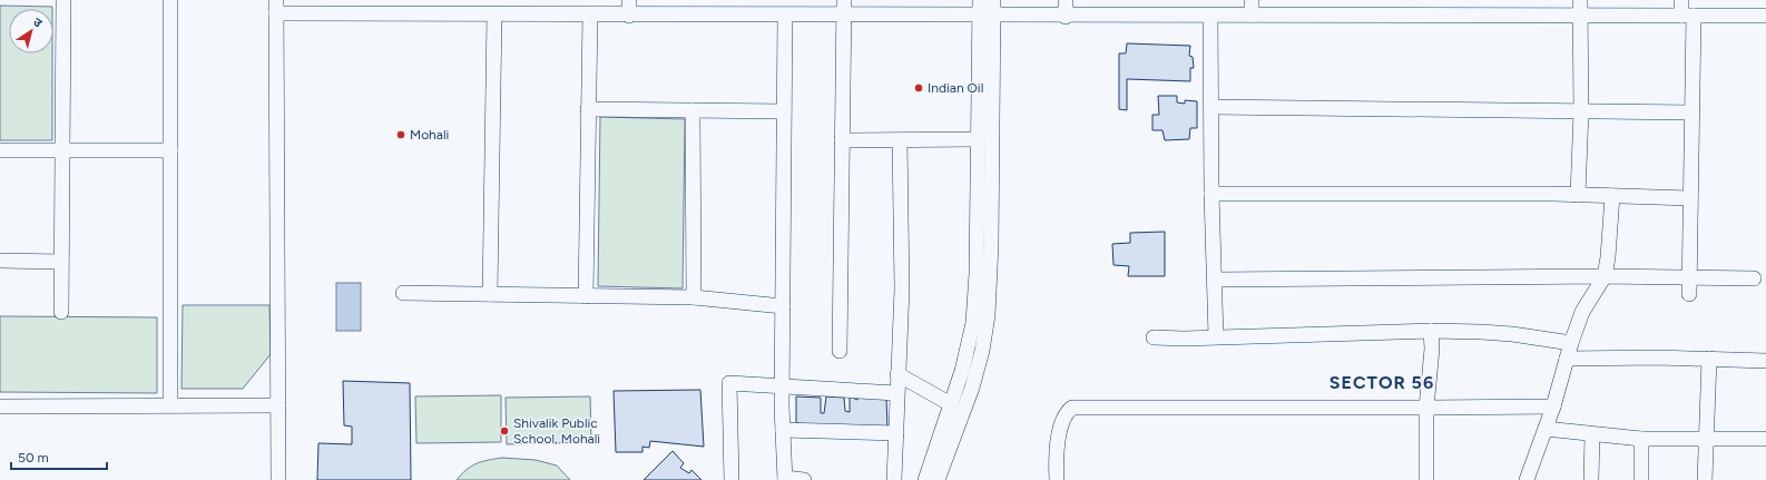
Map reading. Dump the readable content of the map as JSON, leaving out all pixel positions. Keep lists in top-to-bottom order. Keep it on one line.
{"districts":["SECTOR 56"],"places":["Indian Oil","Mohali","Shivalik Public School, Mohali"],"scale_bar":"50 m","north":"top right"}
